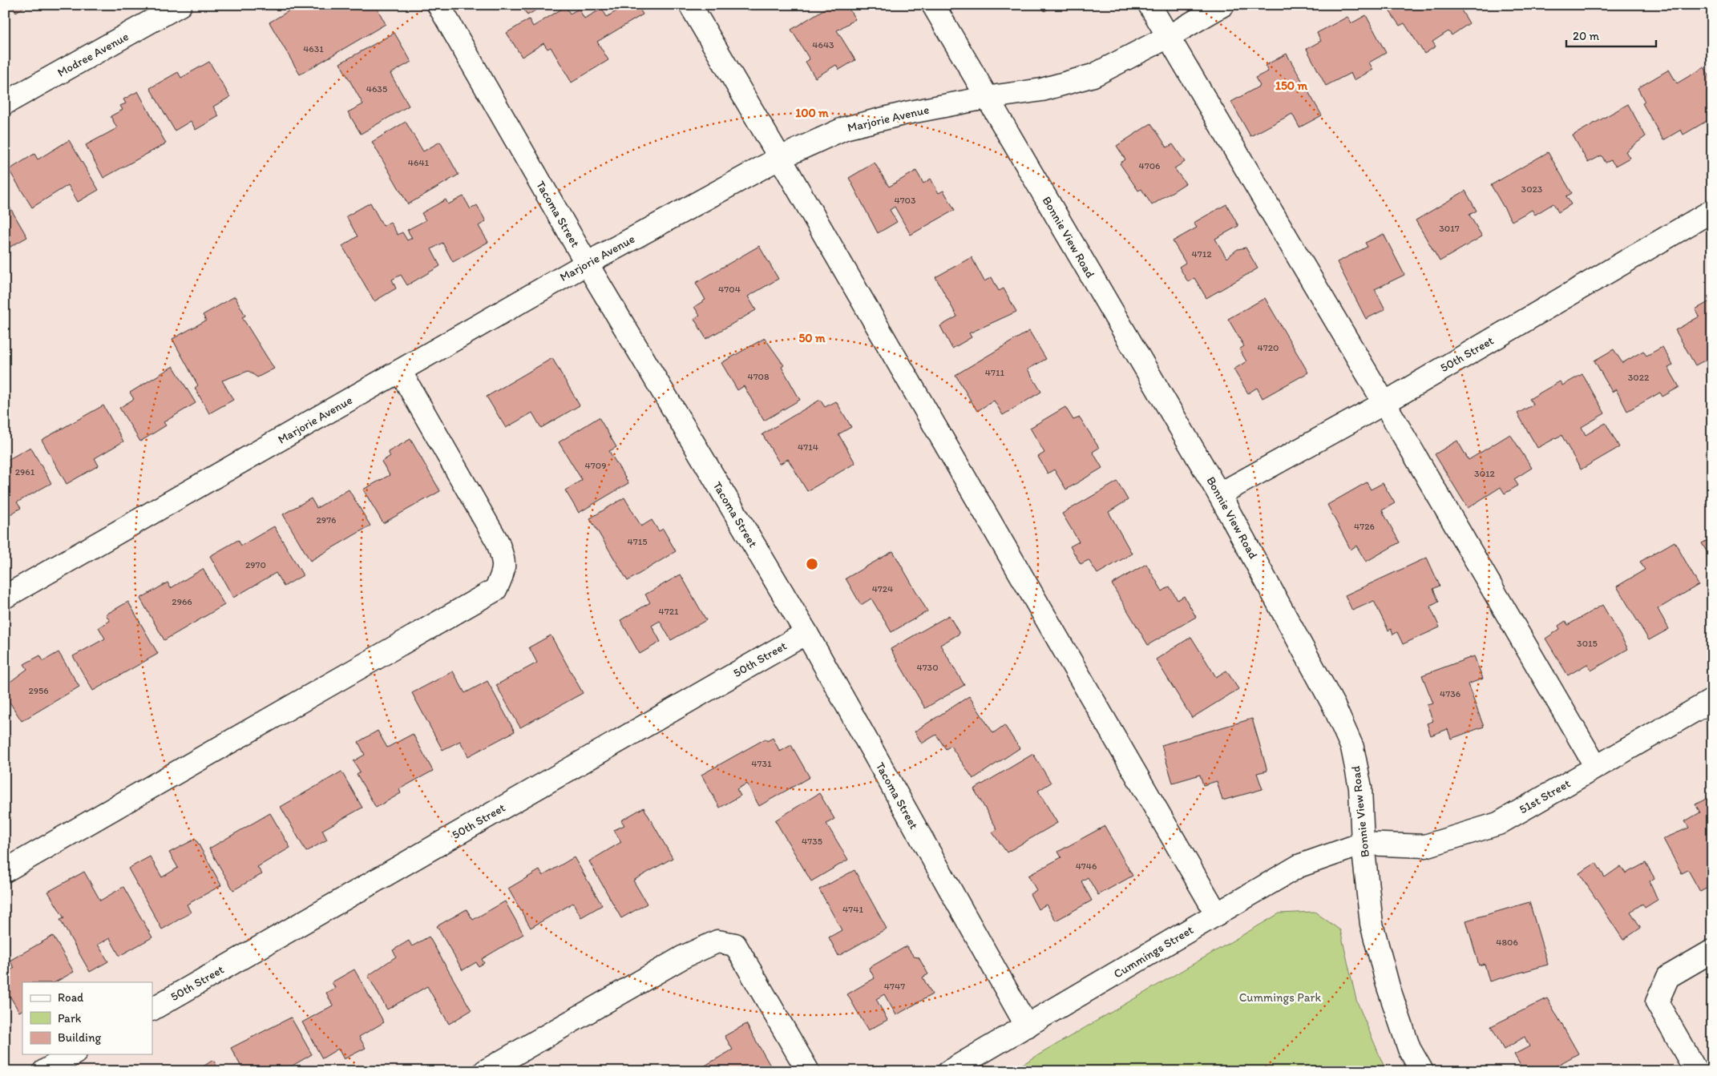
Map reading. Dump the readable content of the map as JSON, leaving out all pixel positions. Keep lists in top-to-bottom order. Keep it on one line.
{"streets":{"street":["Modree Avenue","Marjorie Avenue","Tacoma Street","Bonnie View Road","50th Street","51st Street","Cummings Street"]},"crossings":[["Marjorie Avenue","Tacoma Street"],["Marjorie Avenue","Bonnie View Road"],["Tacoma Street","50th Street"],["Tacoma Street","Cummings Street"],["Bonnie View Road","50th Street"],["Bonnie View Road","51st Street"],["Bonnie View Road","Cummings Street"],["51st Street","Cummings Street"]],"parks":["Cummings Park"],"house_numbers":["4643","4631","4635","4641","4706","3023","4703","3017","4712","4704","4720","4711","4708","3022","4714","4709","2961","3012","2976","4726","4715","2970","4724","2966","4721","3015","4730","2956","4736","4731","4735","4746","4741","4806","4747"],"legend":["Road","Park","Building"],"scale_bar":"20 m","rings":["150 m","100 m","50 m"]}
